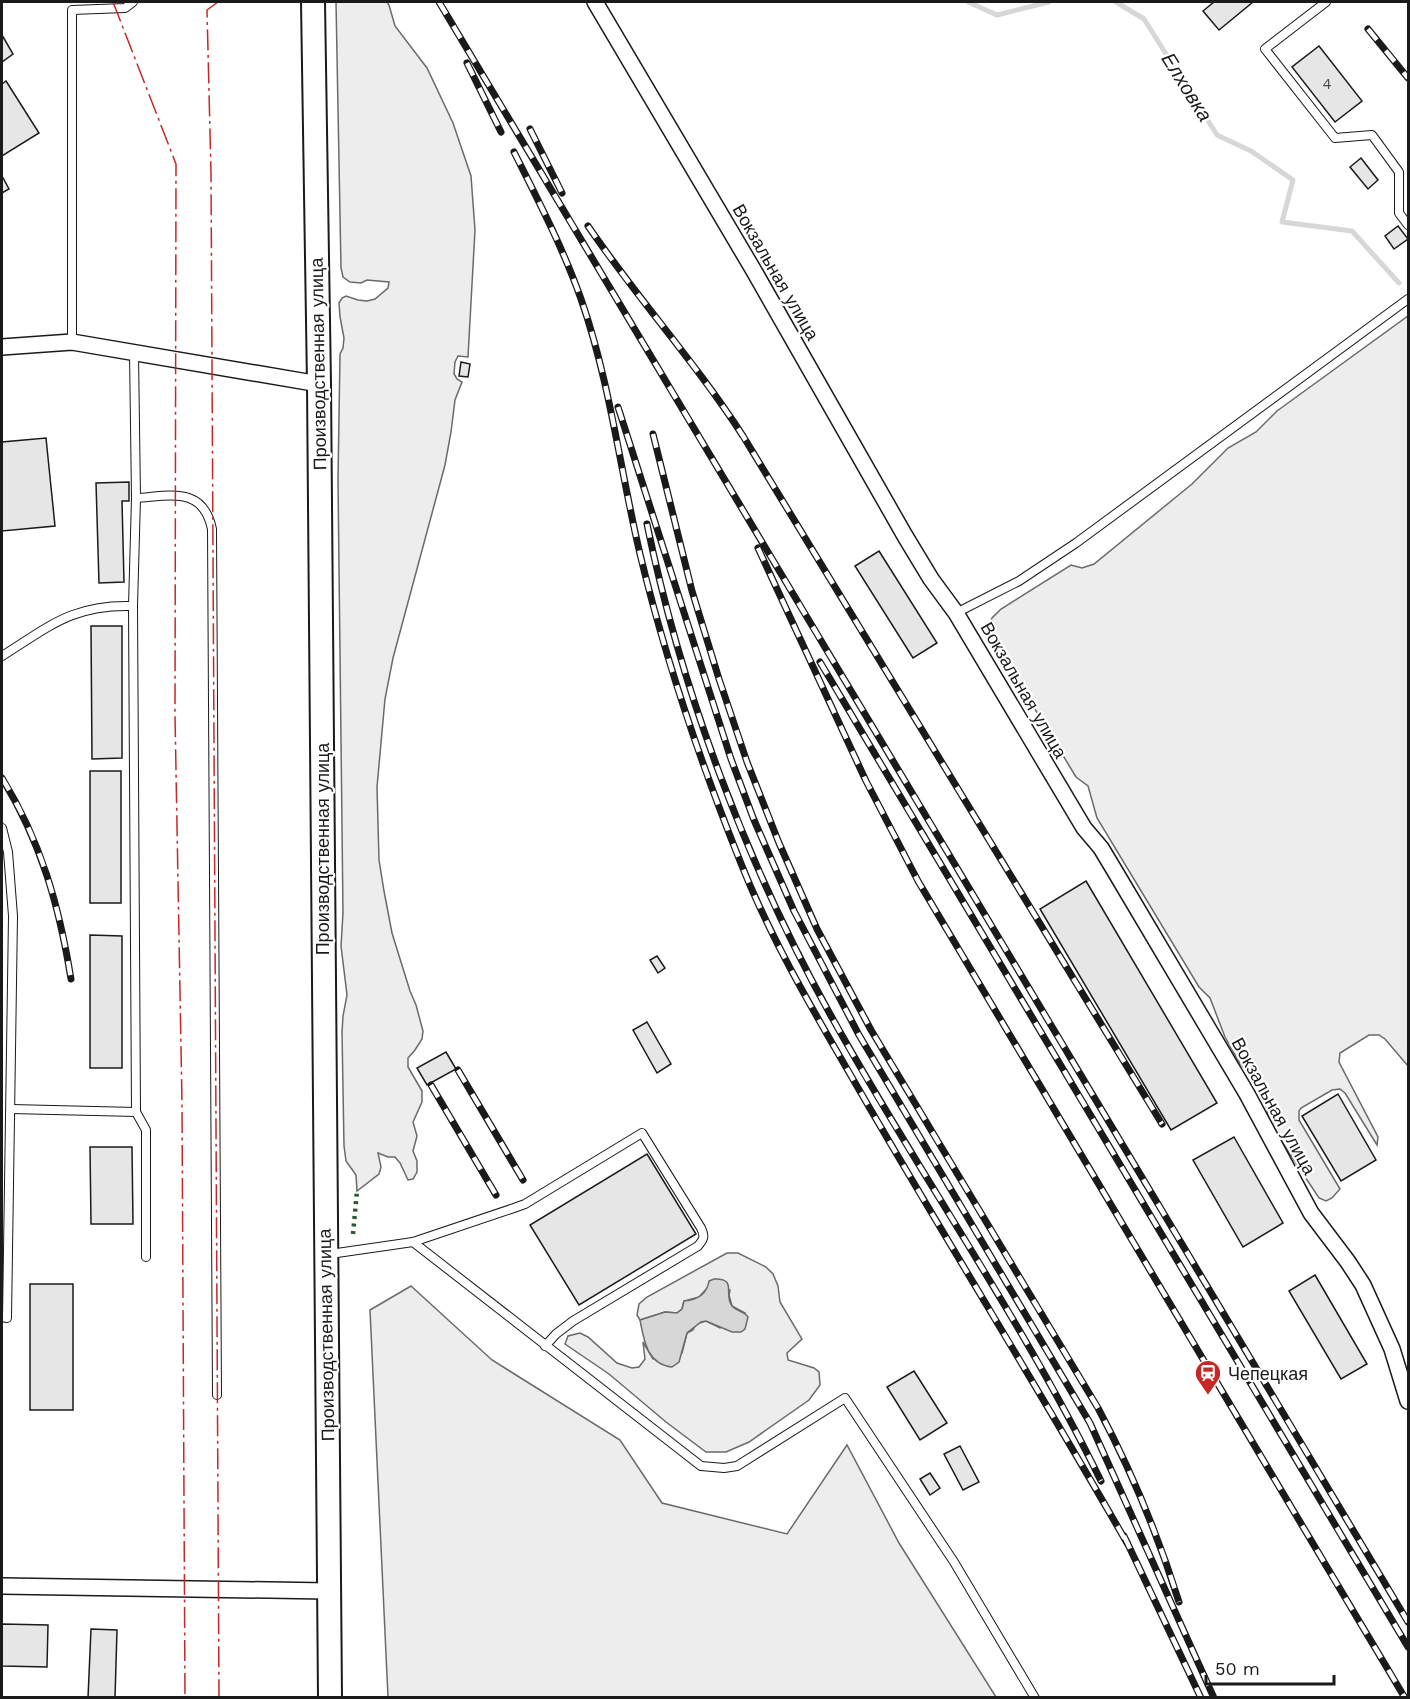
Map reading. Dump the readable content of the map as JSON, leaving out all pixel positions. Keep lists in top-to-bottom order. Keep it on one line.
{"streets":{"main road":["Производственная улица"],"street":["Вокзальная улица"]},"water":["Елховка"],"places":{"station":["Чепецкая"]},"house_numbers":["4"],"scale_bar":"50 m"}
